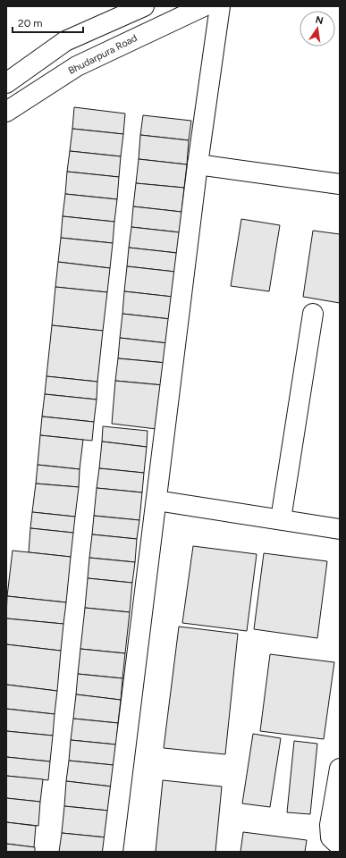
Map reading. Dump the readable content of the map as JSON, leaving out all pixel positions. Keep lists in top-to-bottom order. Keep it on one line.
{"streets":{"street":["Bhudarpura Road"]},"scale_bar":"20 m","north":"top"}
